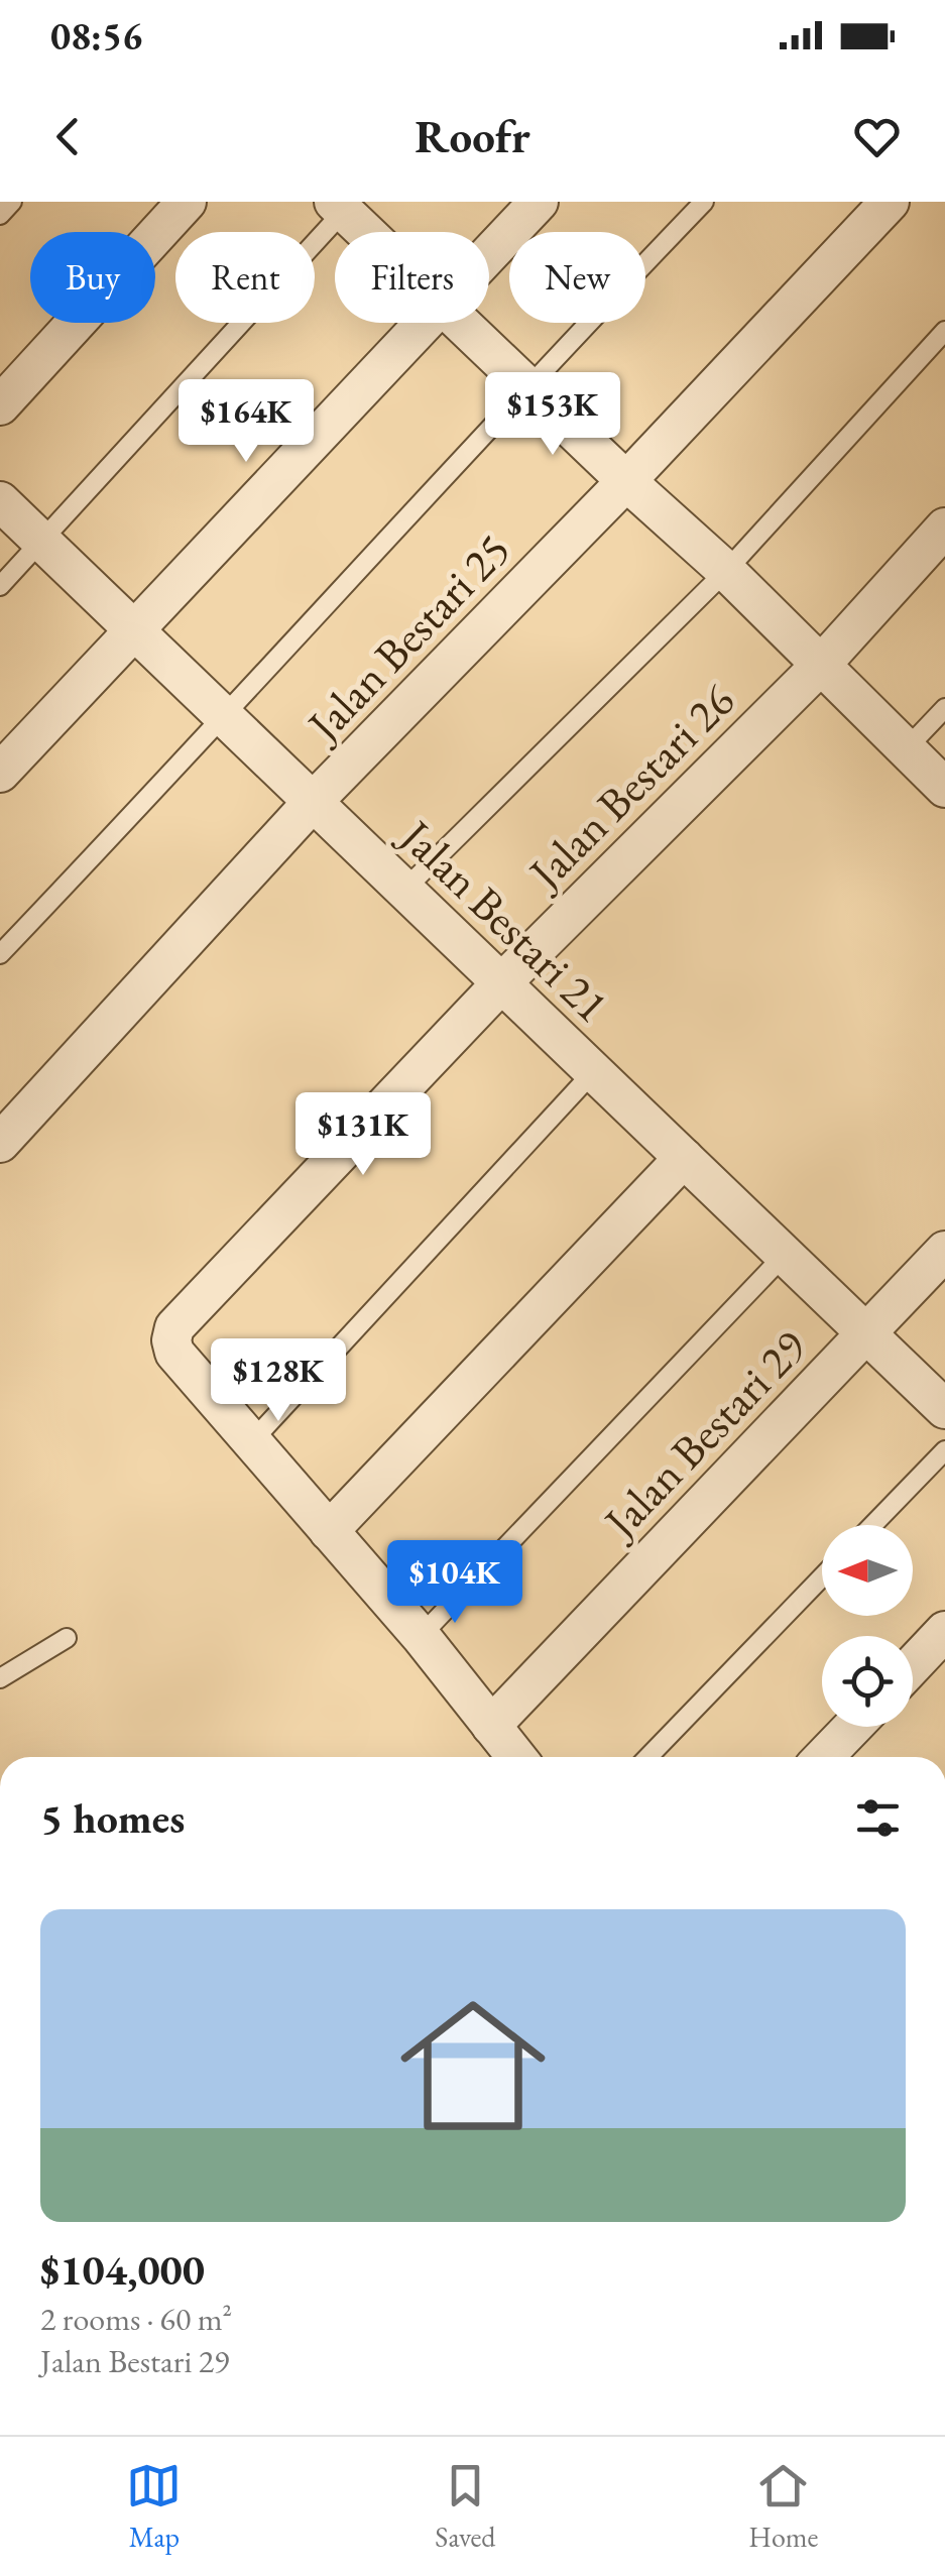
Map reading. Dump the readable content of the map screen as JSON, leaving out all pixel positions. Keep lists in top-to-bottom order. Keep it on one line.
{"streets":{"street":["Jalan Bestari 25","Jalan Bestari 26","Jalan Bestari 21","Jalan Bestari 29"]},"crossings":[["Jalan Bestari 25","Jalan Bestari 21"],["Jalan Bestari 26","Jalan Bestari 21"],["Jalan Bestari 21","Jalan Bestari 29"]],"north":"left","page":{"status":"08:56","header":"Roofr","chip":["Buy","Rent","Filters","New"],"price":["$153K","$164K","$131K","$128K","$104K"],"heading":"5 homes","list":[{"name":"$104,000","note":"2 rooms · 60 m² · Jalan Bestari 29"}],"tabs":["Map","Saved","Home"]}}
